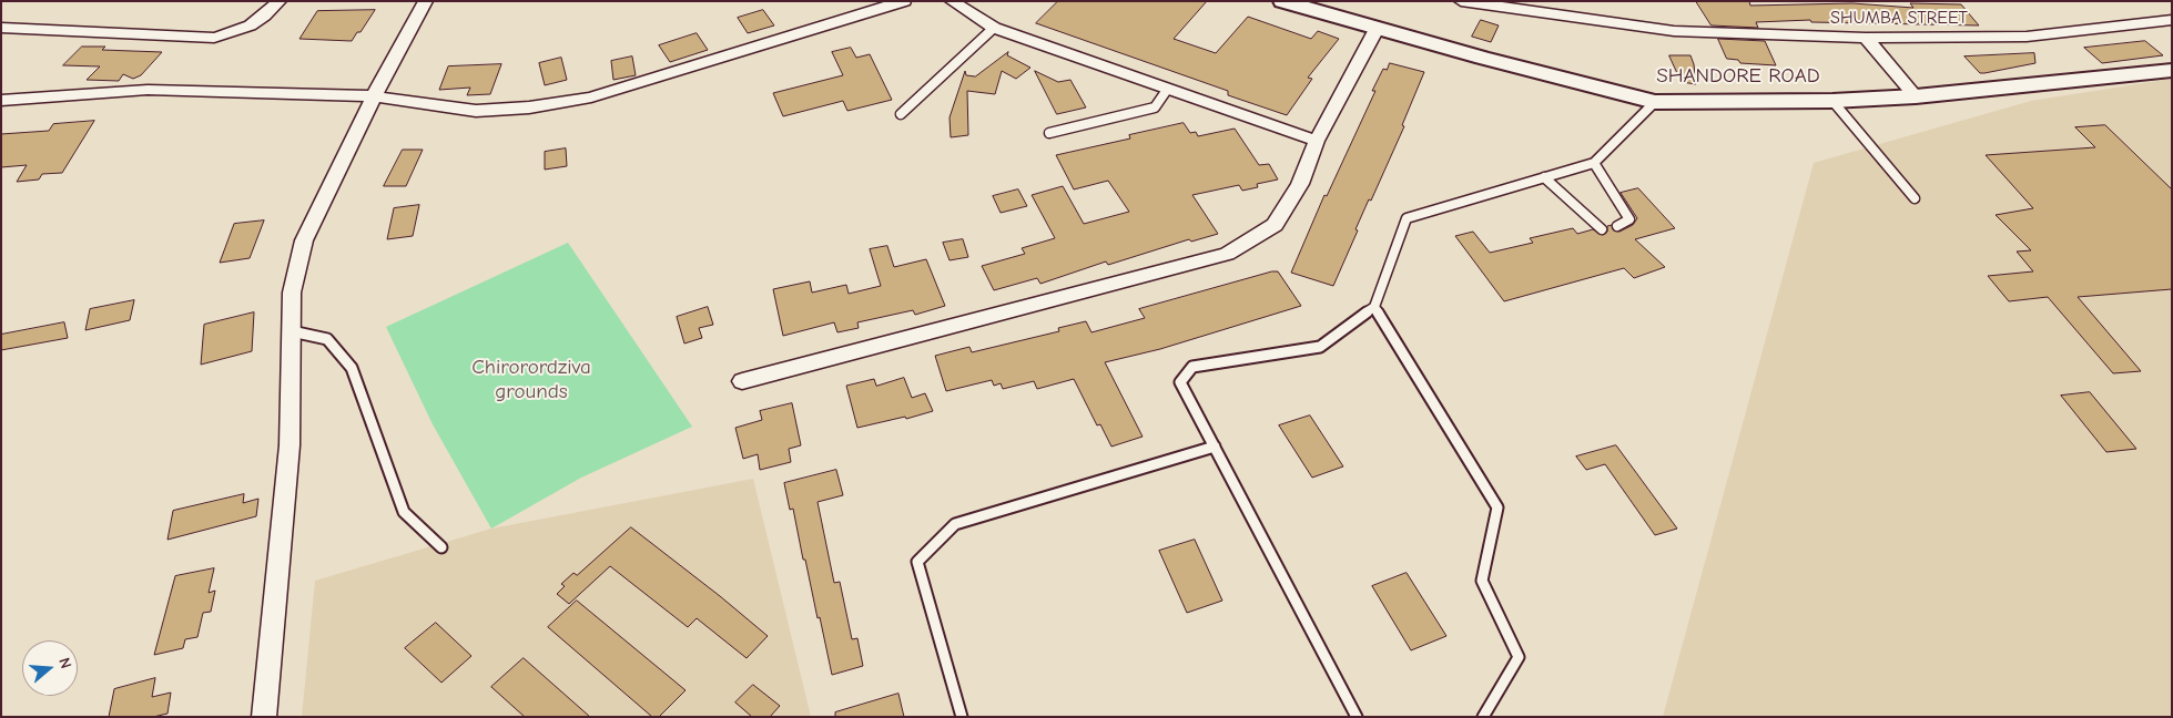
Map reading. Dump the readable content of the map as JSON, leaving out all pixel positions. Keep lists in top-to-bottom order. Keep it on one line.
{"streets":{"street":["SHUMBA STREET","SHANDORE ROAD"]},"parks":["Chirorordziva grounds"],"north":"right"}
